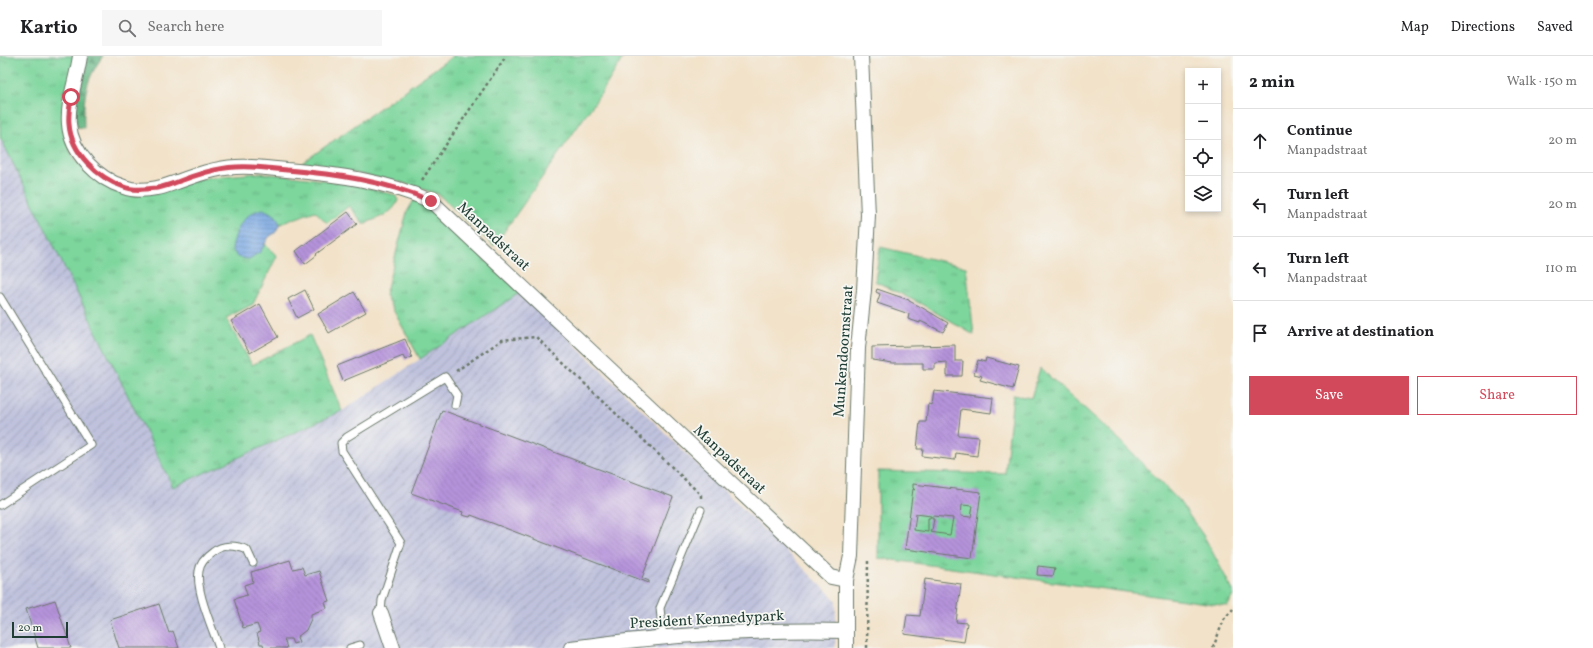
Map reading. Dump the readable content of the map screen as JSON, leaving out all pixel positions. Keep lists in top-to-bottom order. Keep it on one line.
{"streets":{"street":["Manpadstraat","Munkendoornstraat","President Kennedypark"]},"crossings":[["Manpadstraat","Munkendoornstraat"],["Munkendoornstraat","President Kennedypark"]],"scale_bar":"20 m","page":{"header":"Kartio","search":"Search here","nav":["Map","Directions","Saved"],"heading":["2 min","Walk · 150 m"],"map_buttons":["+","−"],"list":[["Continue","Manpadstraat","20 m"],["Turn left","Manpadstraat","20 m"],["Turn left","Manpadstraat","110 m"],"Arrive at destination"],"buttons":["Save","Share"],"scale":"20 m"}}
